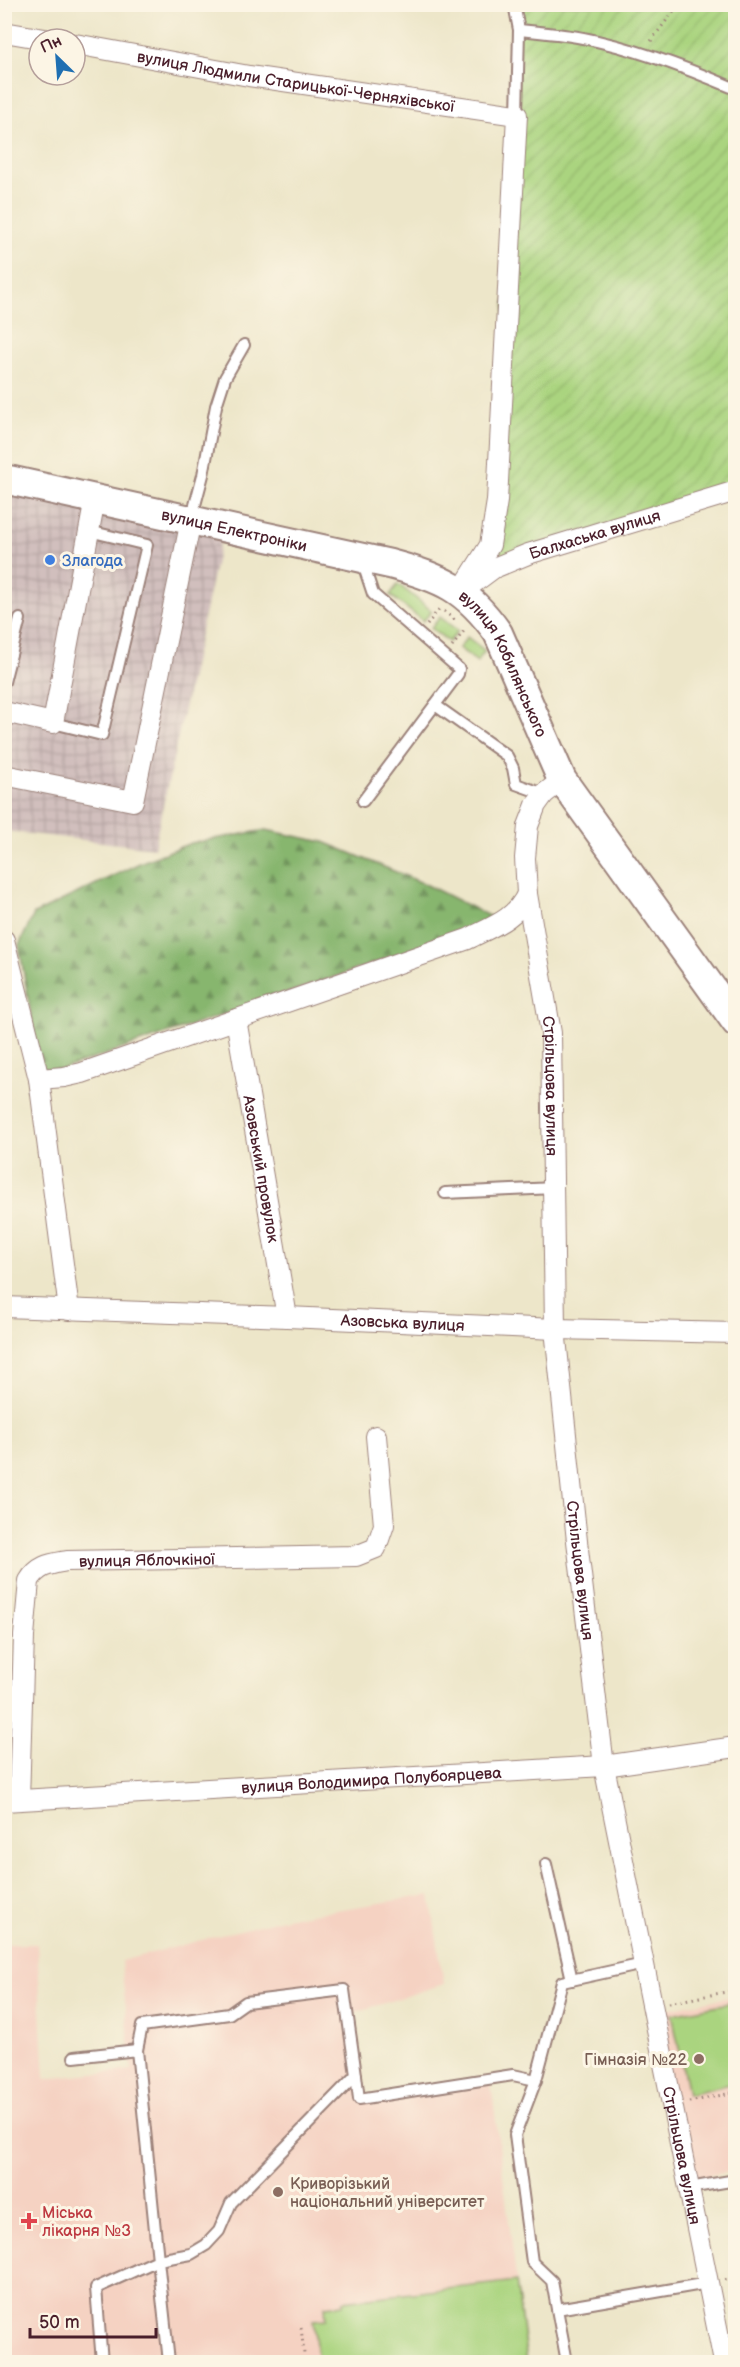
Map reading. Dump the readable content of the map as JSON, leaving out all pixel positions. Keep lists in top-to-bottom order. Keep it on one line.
{"streets":{"main road":["вулиця Електроніки","вулиця Кобилянського"],"street":["вулиця Людмили Старицької-Черняхівської","Балхаська вулиця","Стрільцова вулиця","Азовський провулок","Азовська вулиця","вулиця Яблочкіної","вулиця Володимира Полубоярцева"]},"crossings":[["вулиця Людмили Старицької-Черняхівської","вулиця Кобилянського"],["вулиця Електроніки","Балхаська вулиця"],["вулиця Електроніки","вулиця Кобилянського"],["Балхаська вулиця","вулиця Кобилянського"],["вулиця Кобилянського","Стрільцова вулиця"],["Стрільцова вулиця","Азовська вулиця"],["Стрільцова вулиця","вулиця Володимира Полубоярцева"],["Азовський провулок","Азовська вулиця"],["вулиця Яблочкіної","вулиця Володимира Полубоярцева"]],"places":{"other":["Злагода","Гімназія №22","Криворізький національний університет"],"health":["Міська лікарня №3"]},"scale_bar":"50 m","north":"top left"}
